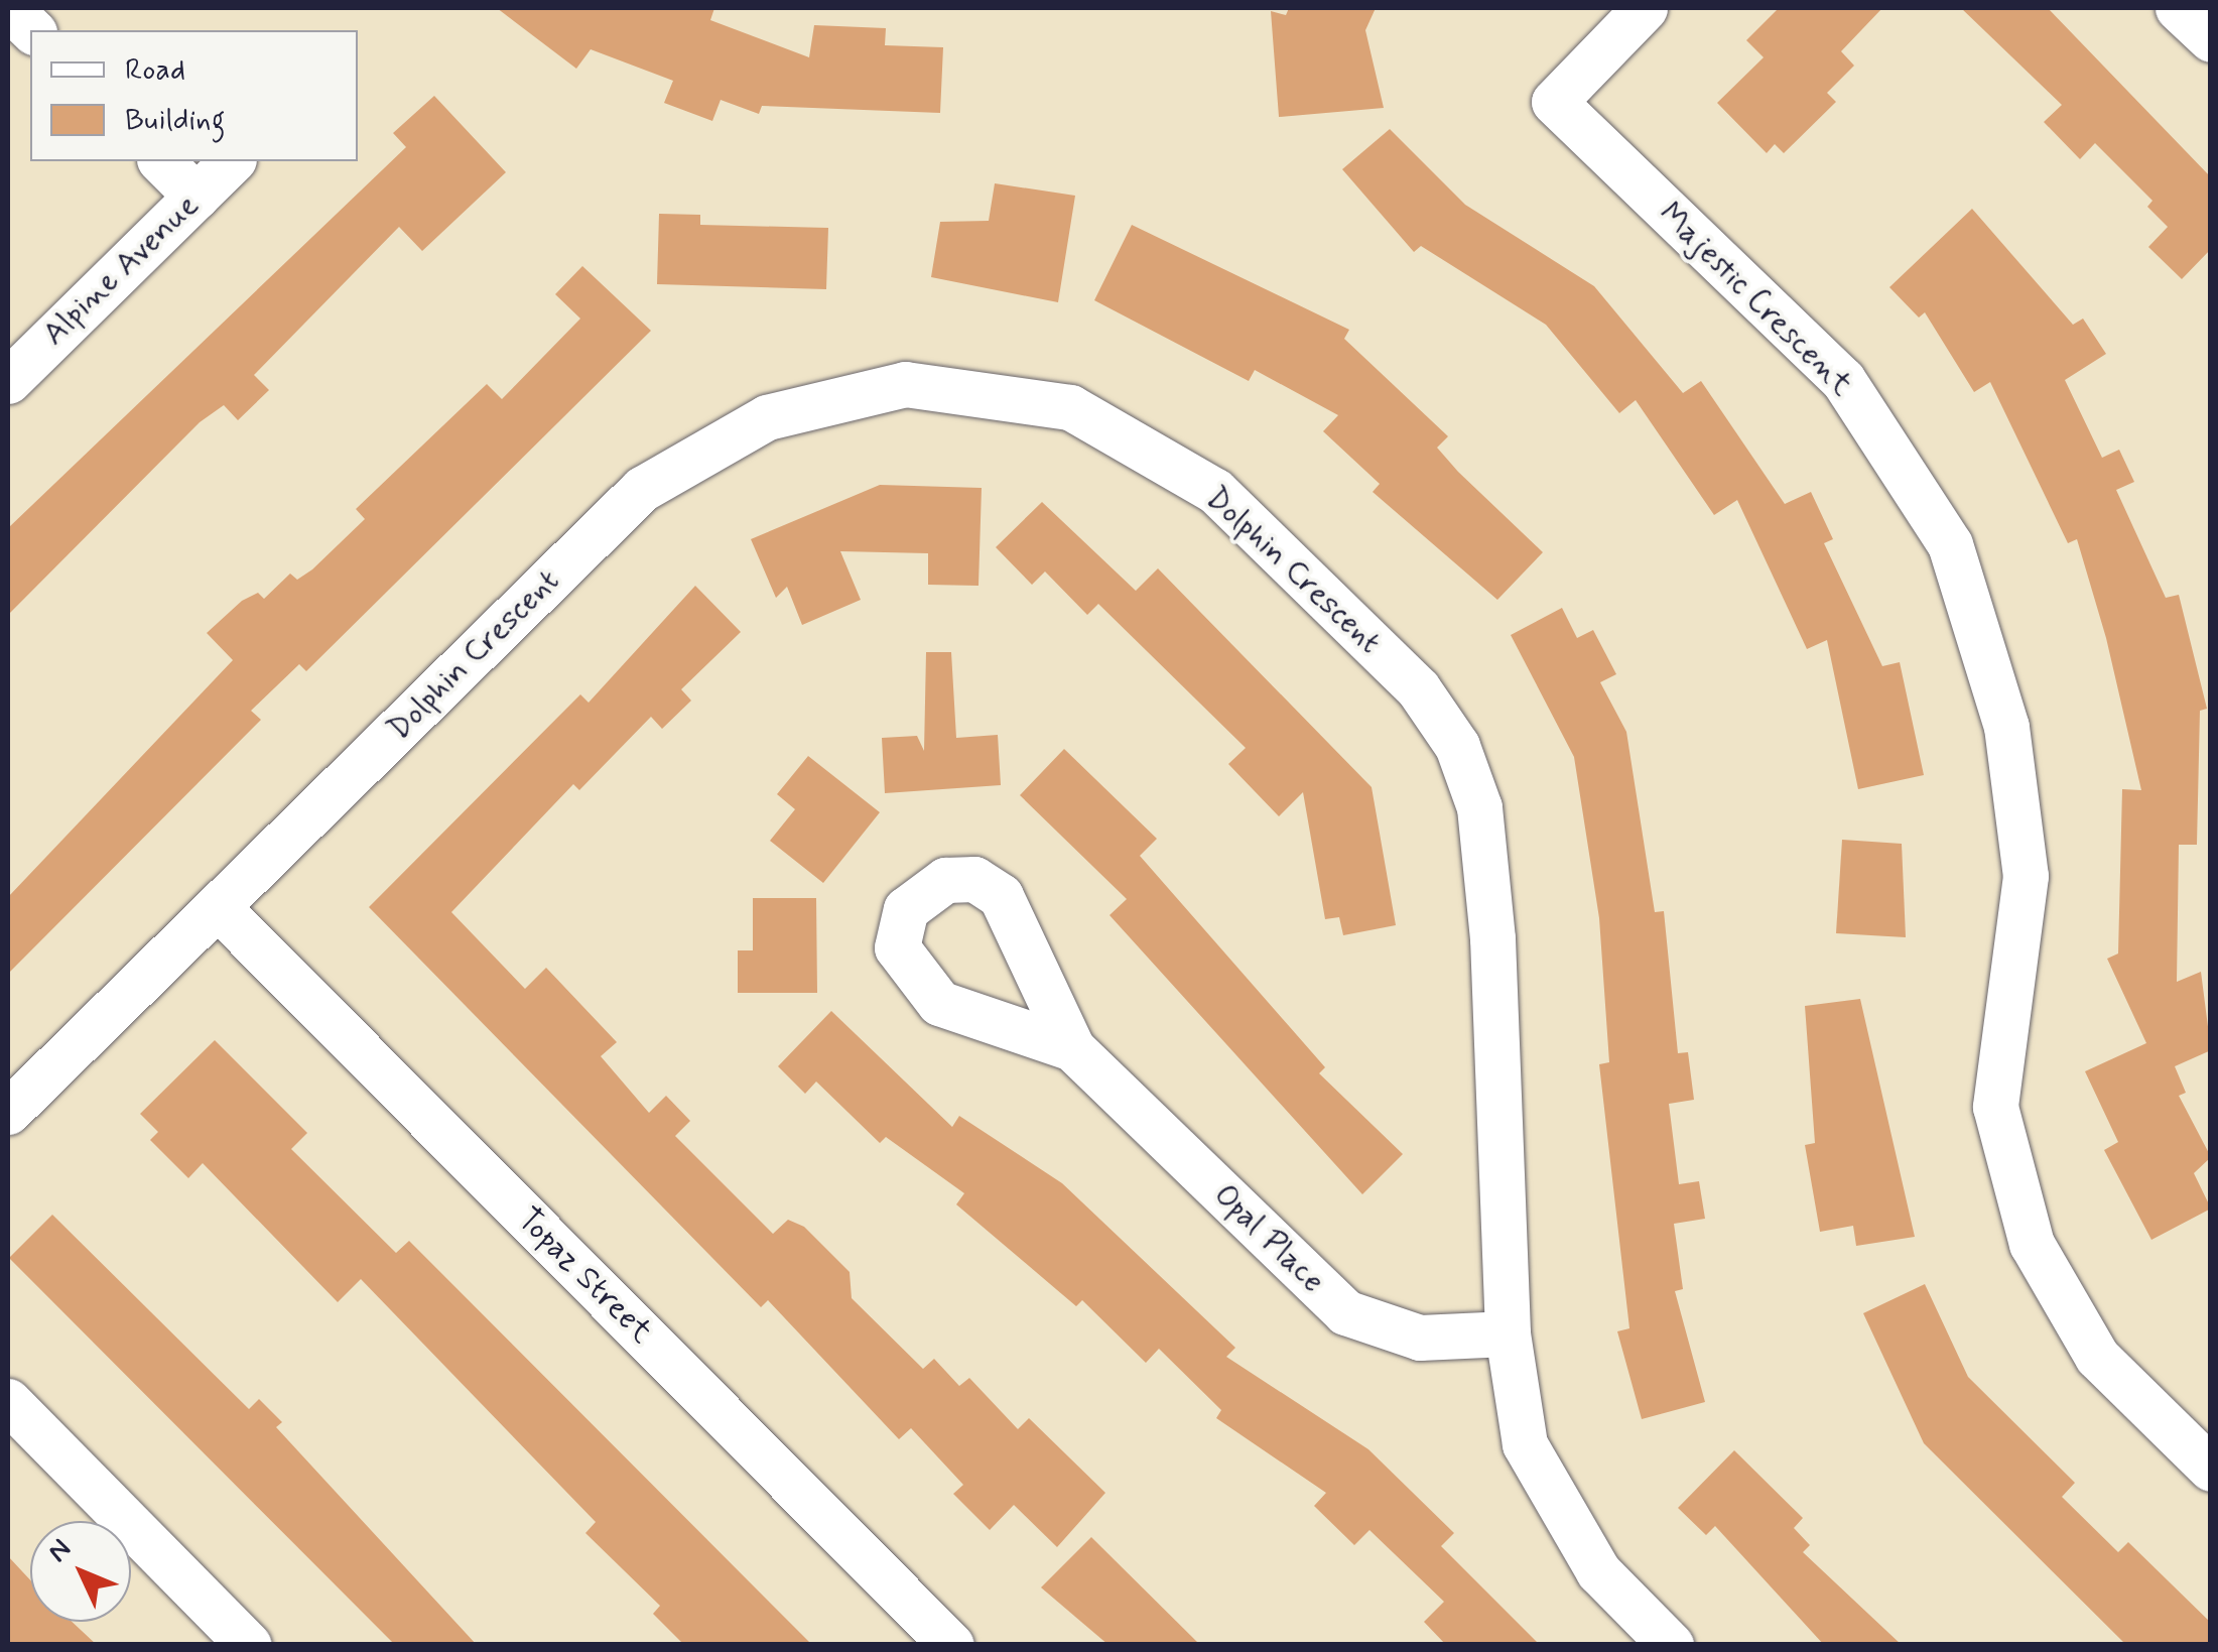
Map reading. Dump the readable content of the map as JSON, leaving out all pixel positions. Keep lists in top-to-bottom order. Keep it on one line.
{"streets":{"street":["Alpine Avenue","Majestic Crescent","Dolphin Crescent","Opal Place","Topaz Street"]},"crossings":[["Dolphin Crescent","Opal Place"],["Dolphin Crescent","Topaz Street"]],"legend":["Road","Building"],"north":"top left"}
